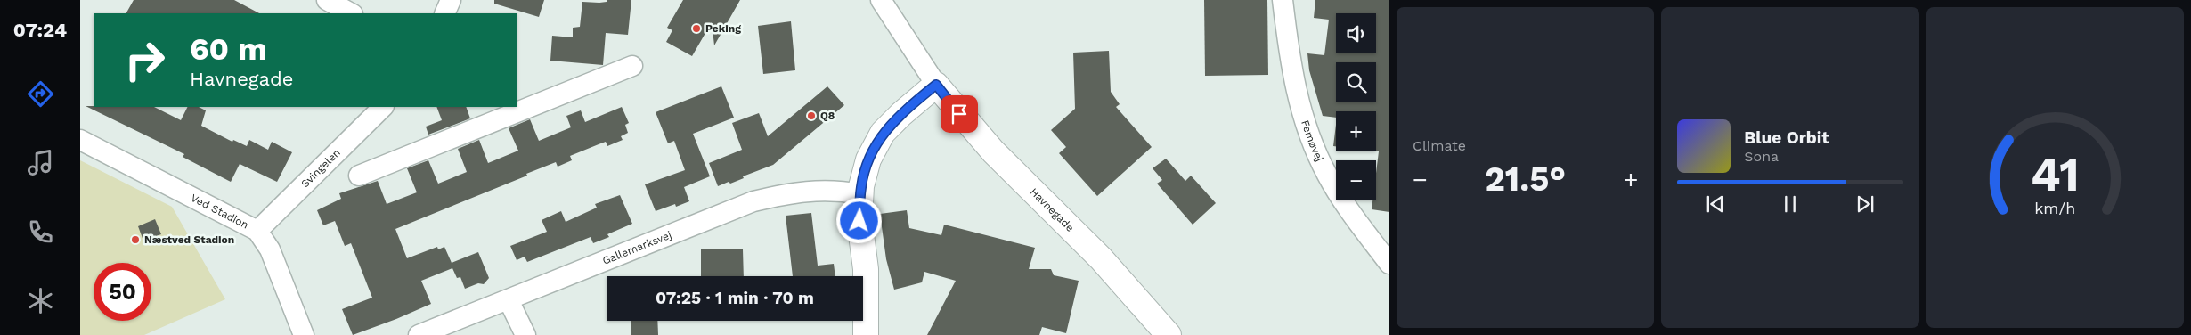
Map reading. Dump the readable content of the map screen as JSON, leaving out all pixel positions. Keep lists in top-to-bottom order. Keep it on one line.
{"streets":{"main road":["Havnegade"],"street":["Femøvej","Svingelen","Ved Stadion","Gallemarksvej"]},"crossings":[["Svingelen","Ved Stadion"]],"places":["Peking","Q8","Næstved Stadion"],"page":{"tabs":"07:24","tile":"Climate","map_buttons":["+","−"],"turn":["60 m","Havnegade"],"song":["Blue Orbit","Sona"],"heat":["−","21.5°","+"],"limit":"50","trip":"07:25 · 1 min · 70 m","gauge":["41","km/h"]}}
